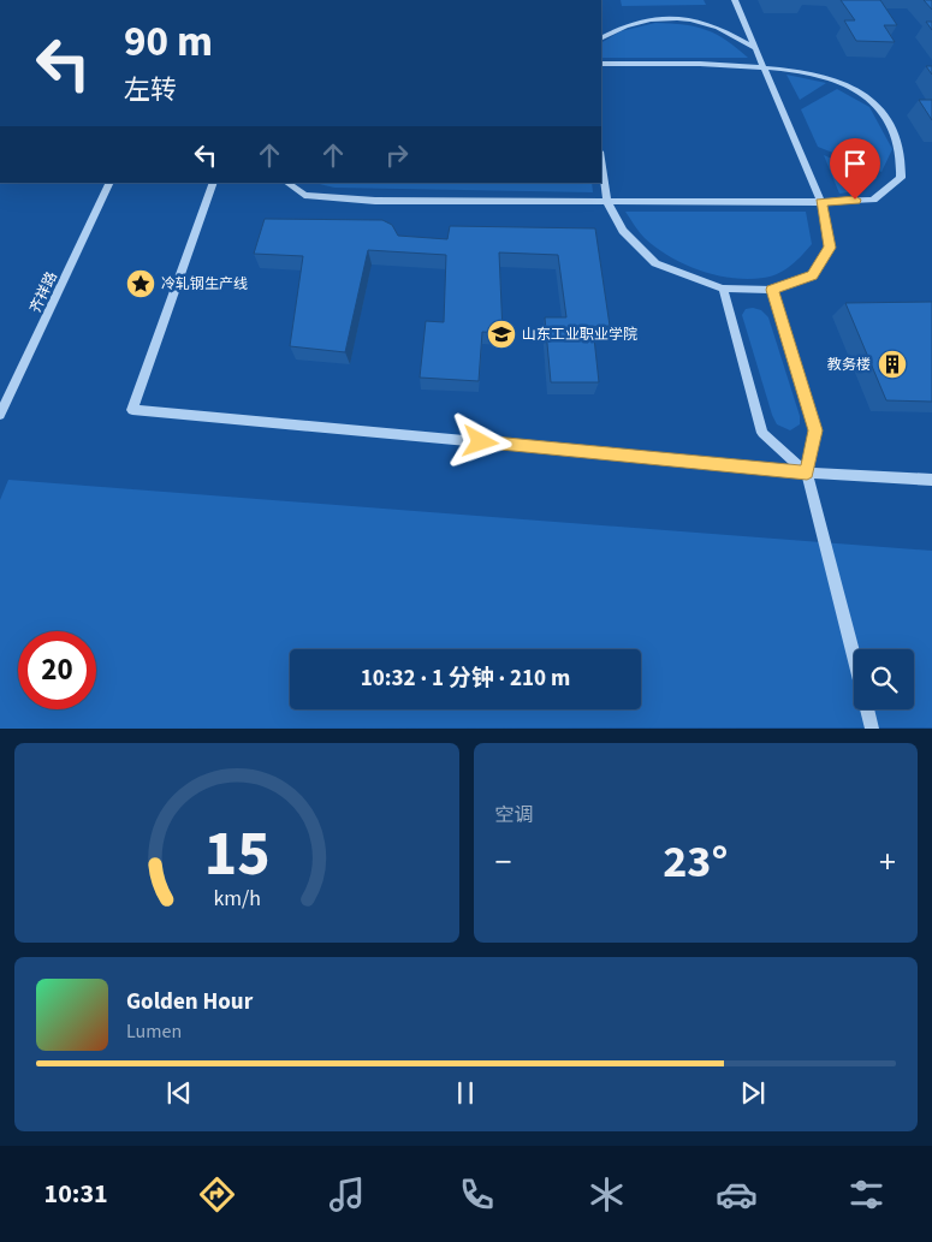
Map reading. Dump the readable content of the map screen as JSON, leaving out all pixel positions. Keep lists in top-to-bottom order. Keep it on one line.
{"streets":{"street":["齐祥路"]},"places":{"place":["冷轧钢生产线"],"school or university":["山东工业职业学院"],"building":["教务楼"]},"page":{"turn":["90 m","左转"],"limit":"20","trip":"10:32 · 1 分钟 · 210 m","tile":"空调","heat":["−","23°","+"],"song":["Golden Hour","Lumen"],"tabs":"10:31","gauge":["15","km/h"]}}
